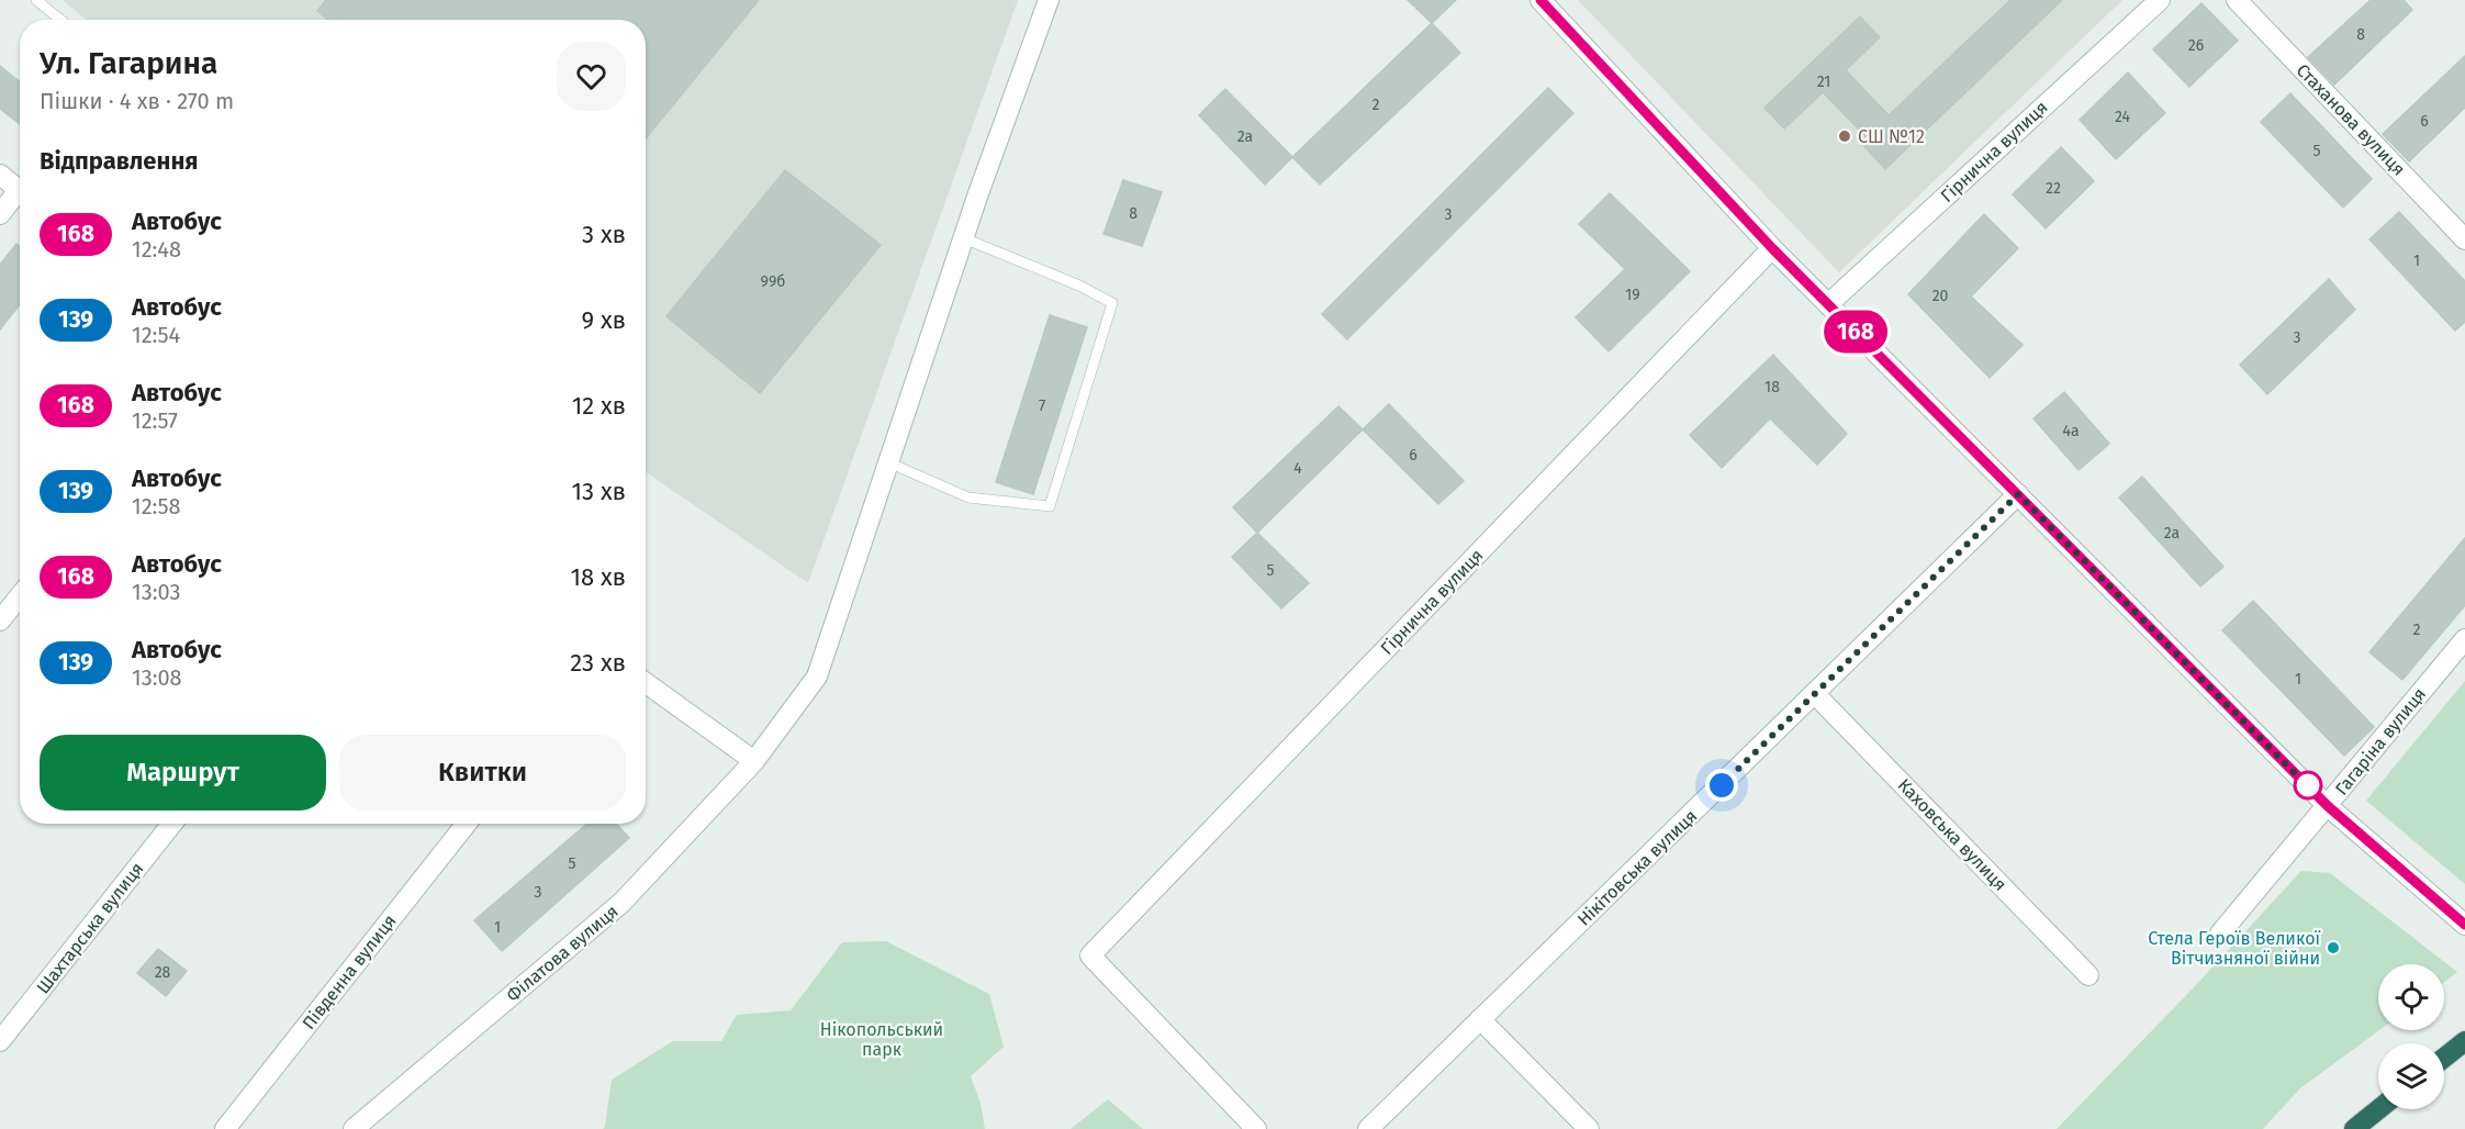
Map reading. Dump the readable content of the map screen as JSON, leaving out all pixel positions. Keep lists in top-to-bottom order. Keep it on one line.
{"streets":{"street":["Стаханова вулиця","Гірнична вулиця","Гагаріна вулиця","Каховська вулиця","Нікітовська вулиця","Шахтарська вулиця","Філатова вулиця","Південна вулиця"]},"crossings":[["Каховська вулиця","Нікітовська вулиця"]],"parks":["Нікопольський парк"],"places":["СШ №12","Стела Героїв Великої Вітчизняної війни"],"lines":["bus line 168"],"house_numbers":["8","26","21","2","24","6","2а","5","22","8","3","1","99б","19","20","3","18","7","4а","6","4","2а","5","2","1","5","3","1","28"],"page":{"on_map":"168","heading":[["Ул. Гагарина","Пішки · 4 хв · 270 m"],"Відправлення"],"list":[{"mark":"168","name":"Автобус","note":"12:48","value":"3 хв"},{"mark":"139","name":"Автобус","note":"12:54","value":"9 хв"},{"mark":"168","name":"Автобус","note":"12:57","value":"12 хв"},{"mark":"139","name":"Автобус","note":"12:58","value":"13 хв"},{"mark":"168","name":"Автобус","note":"13:03","value":"18 хв"},{"mark":"139","name":"Автобус","note":"13:08","value":"23 хв"}],"buttons":["Маршрут","Квитки"]}}
